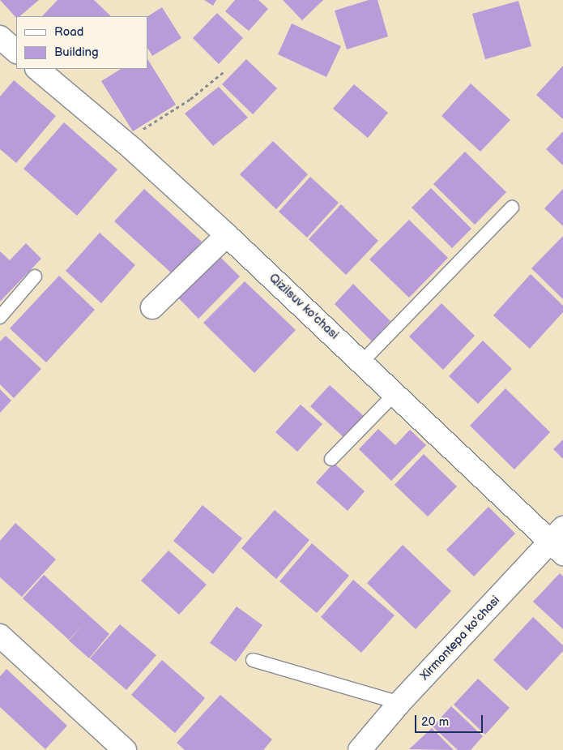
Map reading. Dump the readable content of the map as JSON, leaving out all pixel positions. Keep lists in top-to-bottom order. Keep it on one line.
{"streets":{"street":["Qizilsuv ko'chasi","Xirmontepa ko'chasi"]},"crossings":[["Qizilsuv ko'chasi","Xirmontepa ko'chasi"]],"legend":["Road","Building"],"scale_bar":"20 m"}
